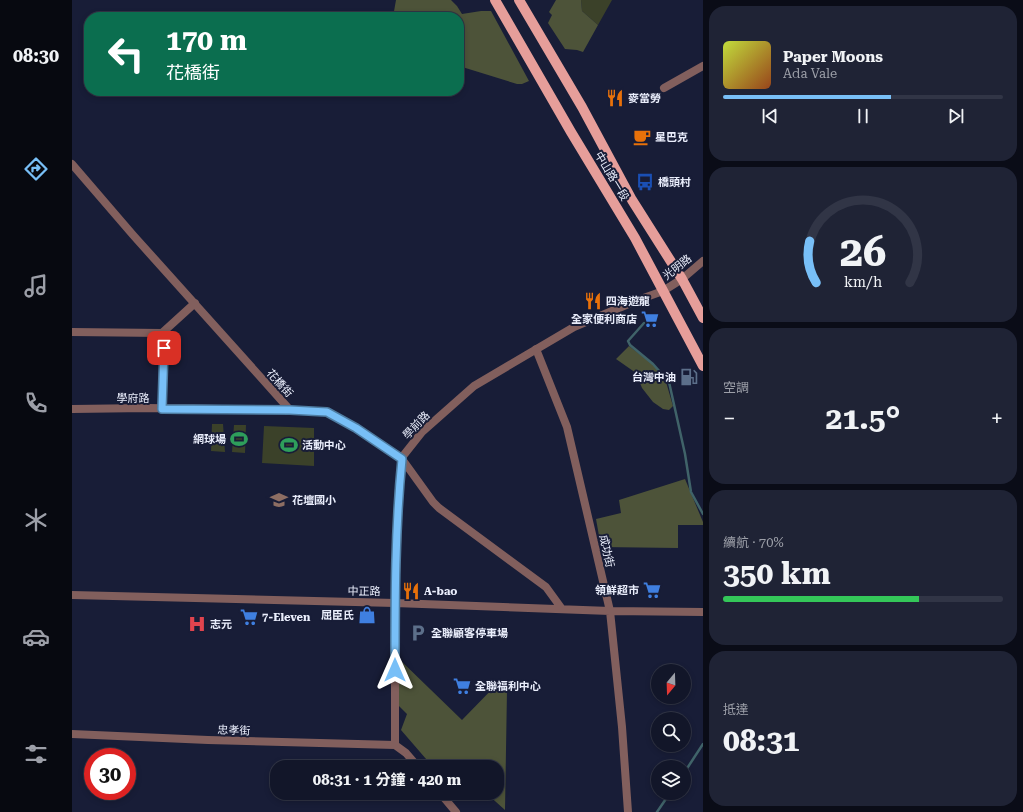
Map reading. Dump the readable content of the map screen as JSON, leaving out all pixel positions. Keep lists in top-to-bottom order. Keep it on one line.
{"streets":{"main road":["中山路一段"],"street":["光明路","花橋街","學府路","學前路","成功街","中正路","忠孝街"]},"crossings":[["中山路一段","光明路"],["中山路一段","學前路"],["光明路","學前路"],["花橋街","學府路"],["花橋街","學前路"],["花橋街","中正路"],["學前路","成功街"],["學前路","中正路"],["學前路","忠孝街"],["成功街","中正路"]],"places":{"restaurant":["麥當勞","四海遊龍","A-bao"],"cafe":["星巴克"],"bus stop":["橋頭村"],"supermarket":["全家便利商店","領鮮超市","7-Eleven","全聯福利中心"],"fuel station":["台灣中油"],"sports":["網球場","活動中心"],"school or university":["花壇國小"],"shop":["屈臣氏"],"hospital":["志元"],"parking":["全聯顧客停車場"]},"north":"bottom","page":{"tabs":"08:30","turn":["170 m","花橋街"],"song":["Paper Moons","Ada Vale"],"tile":["空調",["續航 · 70%","350 km"],["抵達","08:31"]],"heat":["−","21.5°","+"],"limit":"30","trip":"08:31 · 1 分鐘 · 420 m","gauge":["26","km/h"]}}
